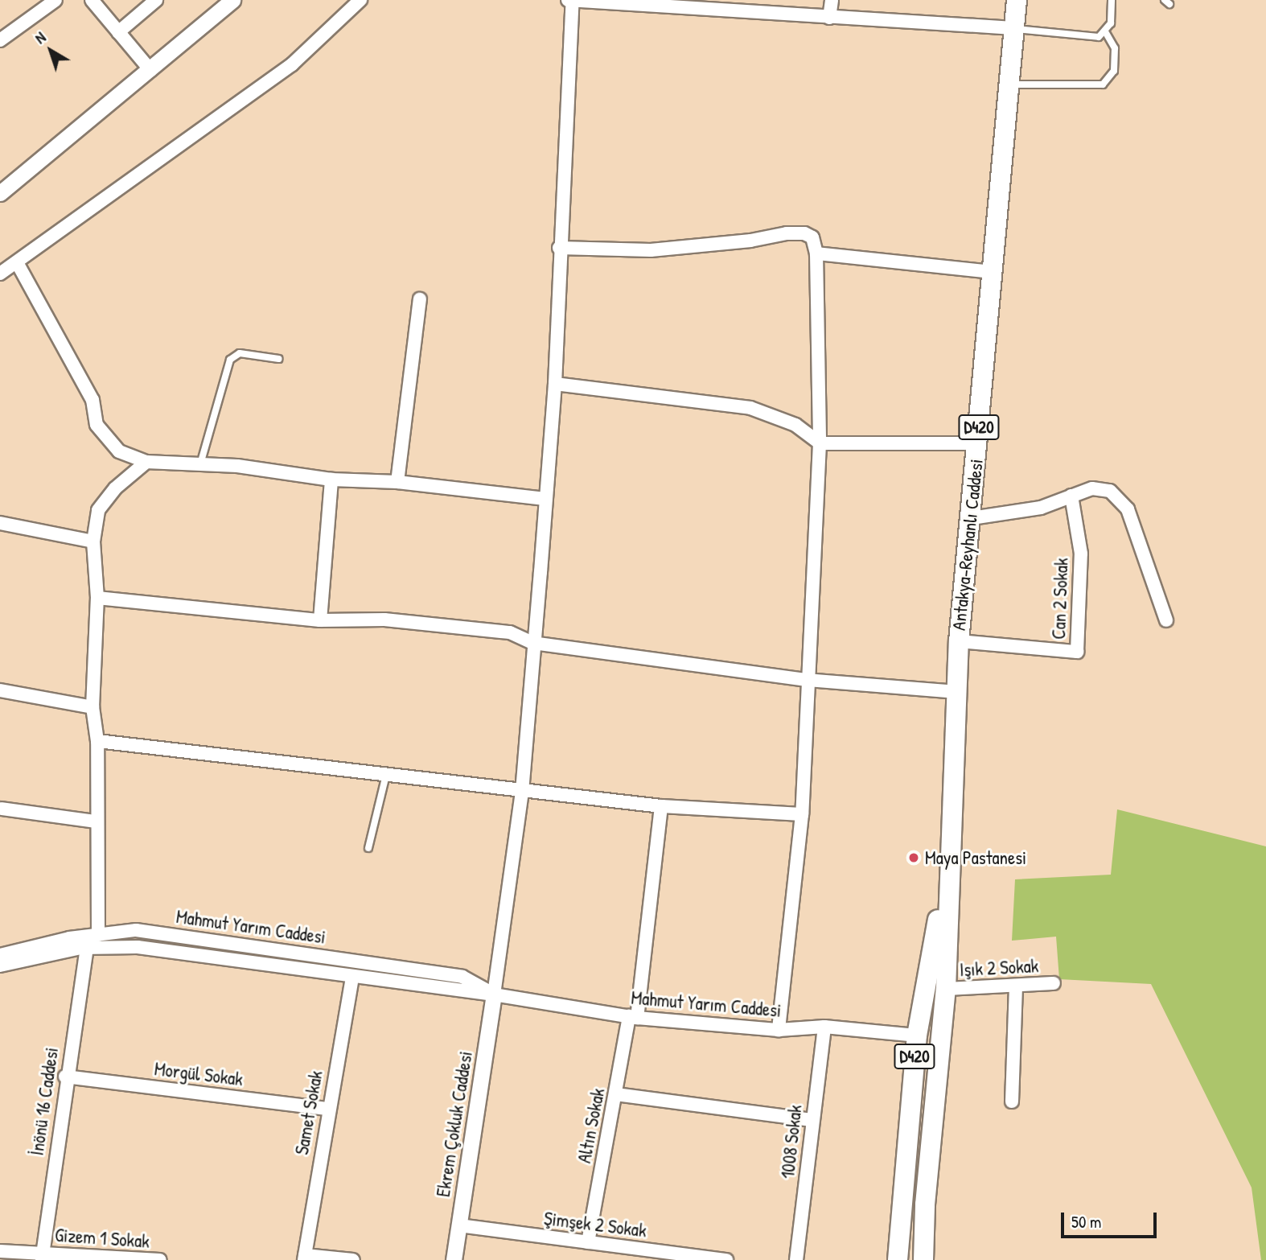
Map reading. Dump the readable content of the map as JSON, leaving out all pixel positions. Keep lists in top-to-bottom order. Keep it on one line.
{"streets":{"main road":["D420","Antakya-Reyhanlı Caddesi"],"street":["Can 2 Sokak","Mahmut Yarım Caddesi","Işık 2 Sokak","Morgül Sokak","İnönü 16 Caddesi","Samet Sokak","Ekrem Çokluk Caddesi","Altın Sokak","1008 Sokak","Şimşek 2 Sokak","Gizem 1 Sokak"]},"crossings":[["Antakya-Reyhanlı Caddesi","Can 2 Sokak"],["Antakya-Reyhanlı Caddesi","Mahmut Yarım Caddesi"],["Antakya-Reyhanlı Caddesi","Işık 2 Sokak"],["Mahmut Yarım Caddesi","İnönü 16 Caddesi"],["Mahmut Yarım Caddesi","Samet Sokak"],["Mahmut Yarım Caddesi","Ekrem Çokluk Caddesi"],["Mahmut Yarım Caddesi","Altın Sokak"],["Mahmut Yarım Caddesi","1008 Sokak"],["Morgül Sokak","İnönü 16 Caddesi"],["Morgül Sokak","Samet Sokak"],["İnönü 16 Caddesi","Gizem 1 Sokak"],["Ekrem Çokluk Caddesi","Şimşek 2 Sokak"],["Altın Sokak","Şimşek 2 Sokak"]],"places":["Maya Pastanesi"],"scale_bar":"50 m","north":"top left"}
